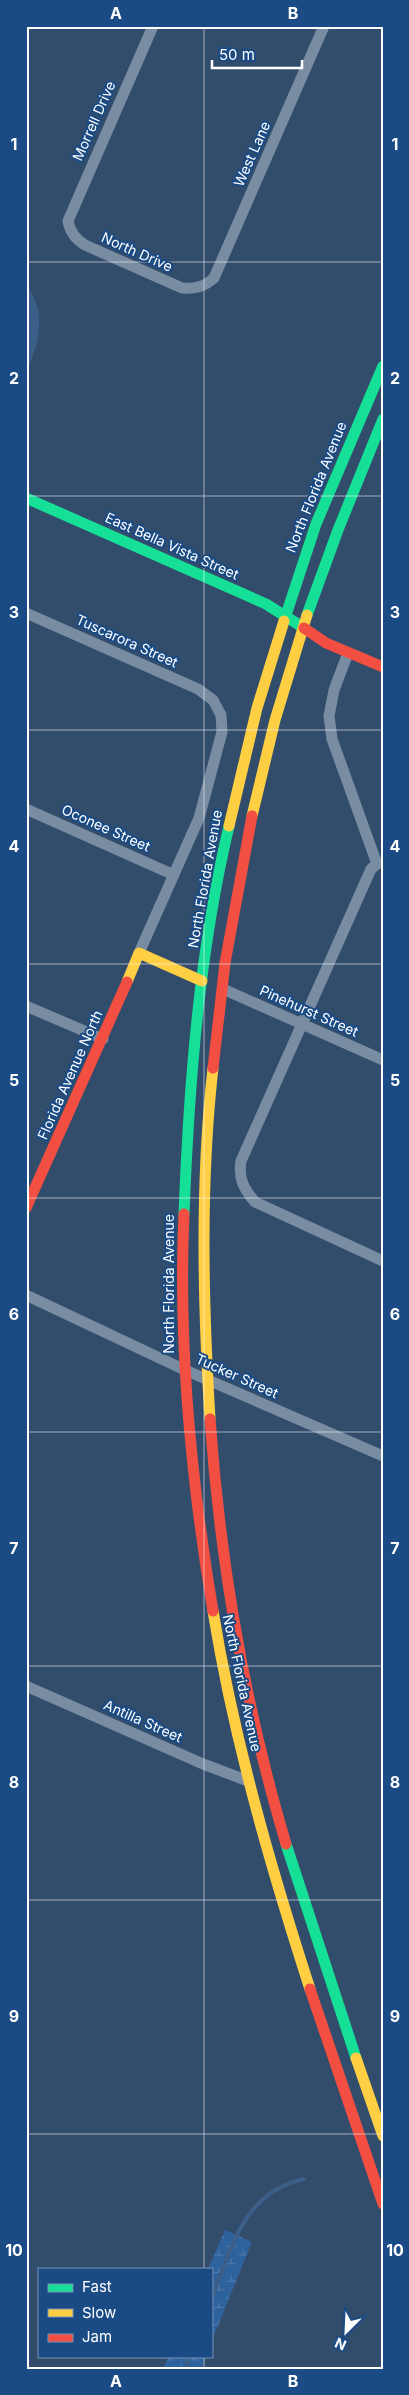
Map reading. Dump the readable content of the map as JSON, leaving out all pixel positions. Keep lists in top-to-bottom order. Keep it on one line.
{"streets":{"main road":["North Florida Avenue","East Bella Vista Street","Florida Avenue North"],"street":["Morrell Drive","West Lane","North Drive","Tuscarora Street","Oconee Street","Pinehurst Street","Tucker Street","Antilla Street"]},"crossings":[["Morrell Drive","North Drive"],["West Lane","North Drive"],["North Florida Avenue","East Bella Vista Street"],["North Florida Avenue","Pinehurst Street"],["North Florida Avenue","Tucker Street"],["North Florida Avenue","Antilla Street"],["Tuscarora Street","Oconee Street"]],"legend":["Fast","Slow","Jam"],"scale_bar":"50 m","north":"bottom left","grid":{"columns":["A","B"],"rows":["1","2","3","4","5","6","7","8","9","10"]}}
